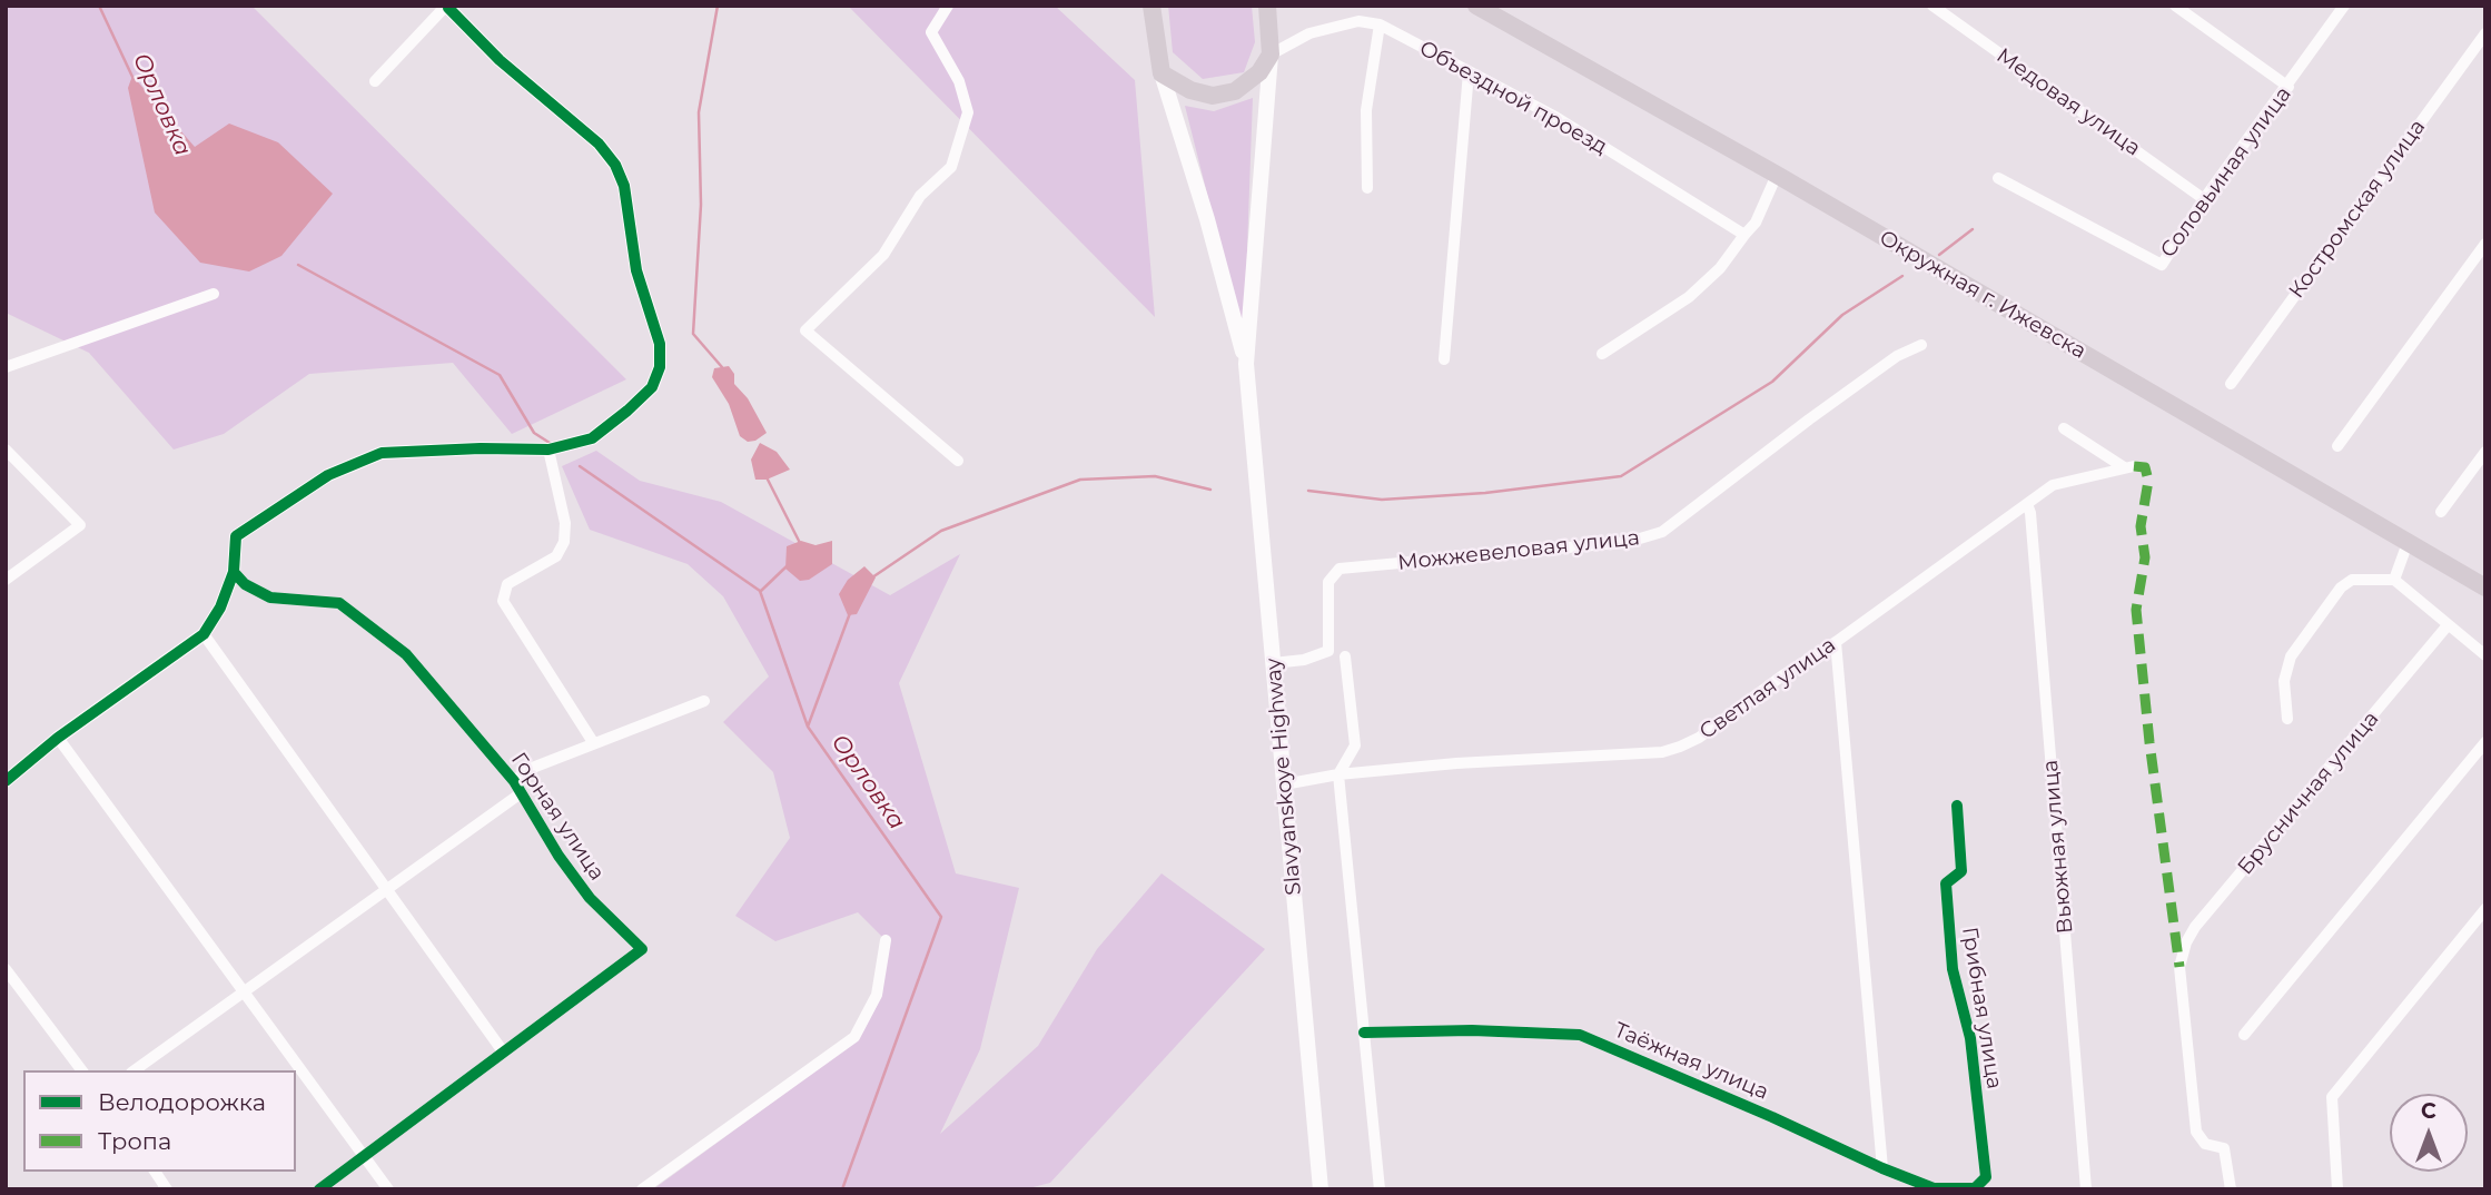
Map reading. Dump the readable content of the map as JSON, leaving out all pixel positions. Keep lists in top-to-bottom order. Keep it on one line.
{"streets":{"main road":["Окружная г. Ижевска","Slavyanskoye Highway"],"street":["Объездной проезд","Медовая улица","Соловьиная улица","Костромская улица","Можжевеловая улица","Светлая улица","Брусничная улица","Горная улица","Вьюжная улица","Грибная улица","Таёжная улица"]},"crossings":[["Объездной проезд","Slavyanskoye Highway"],["Медовая улица","Соловьиная улица"],["Можжевеловая улица","Slavyanskoye Highway"],["Светлая улица","Slavyanskoye Highway"],["Светлая улица","Вьюжная улица"],["Грибная улица","Таёжная улица"]],"water":["Орловка"],"legend":["Велодорожка","Тропа"],"north":"top"}
